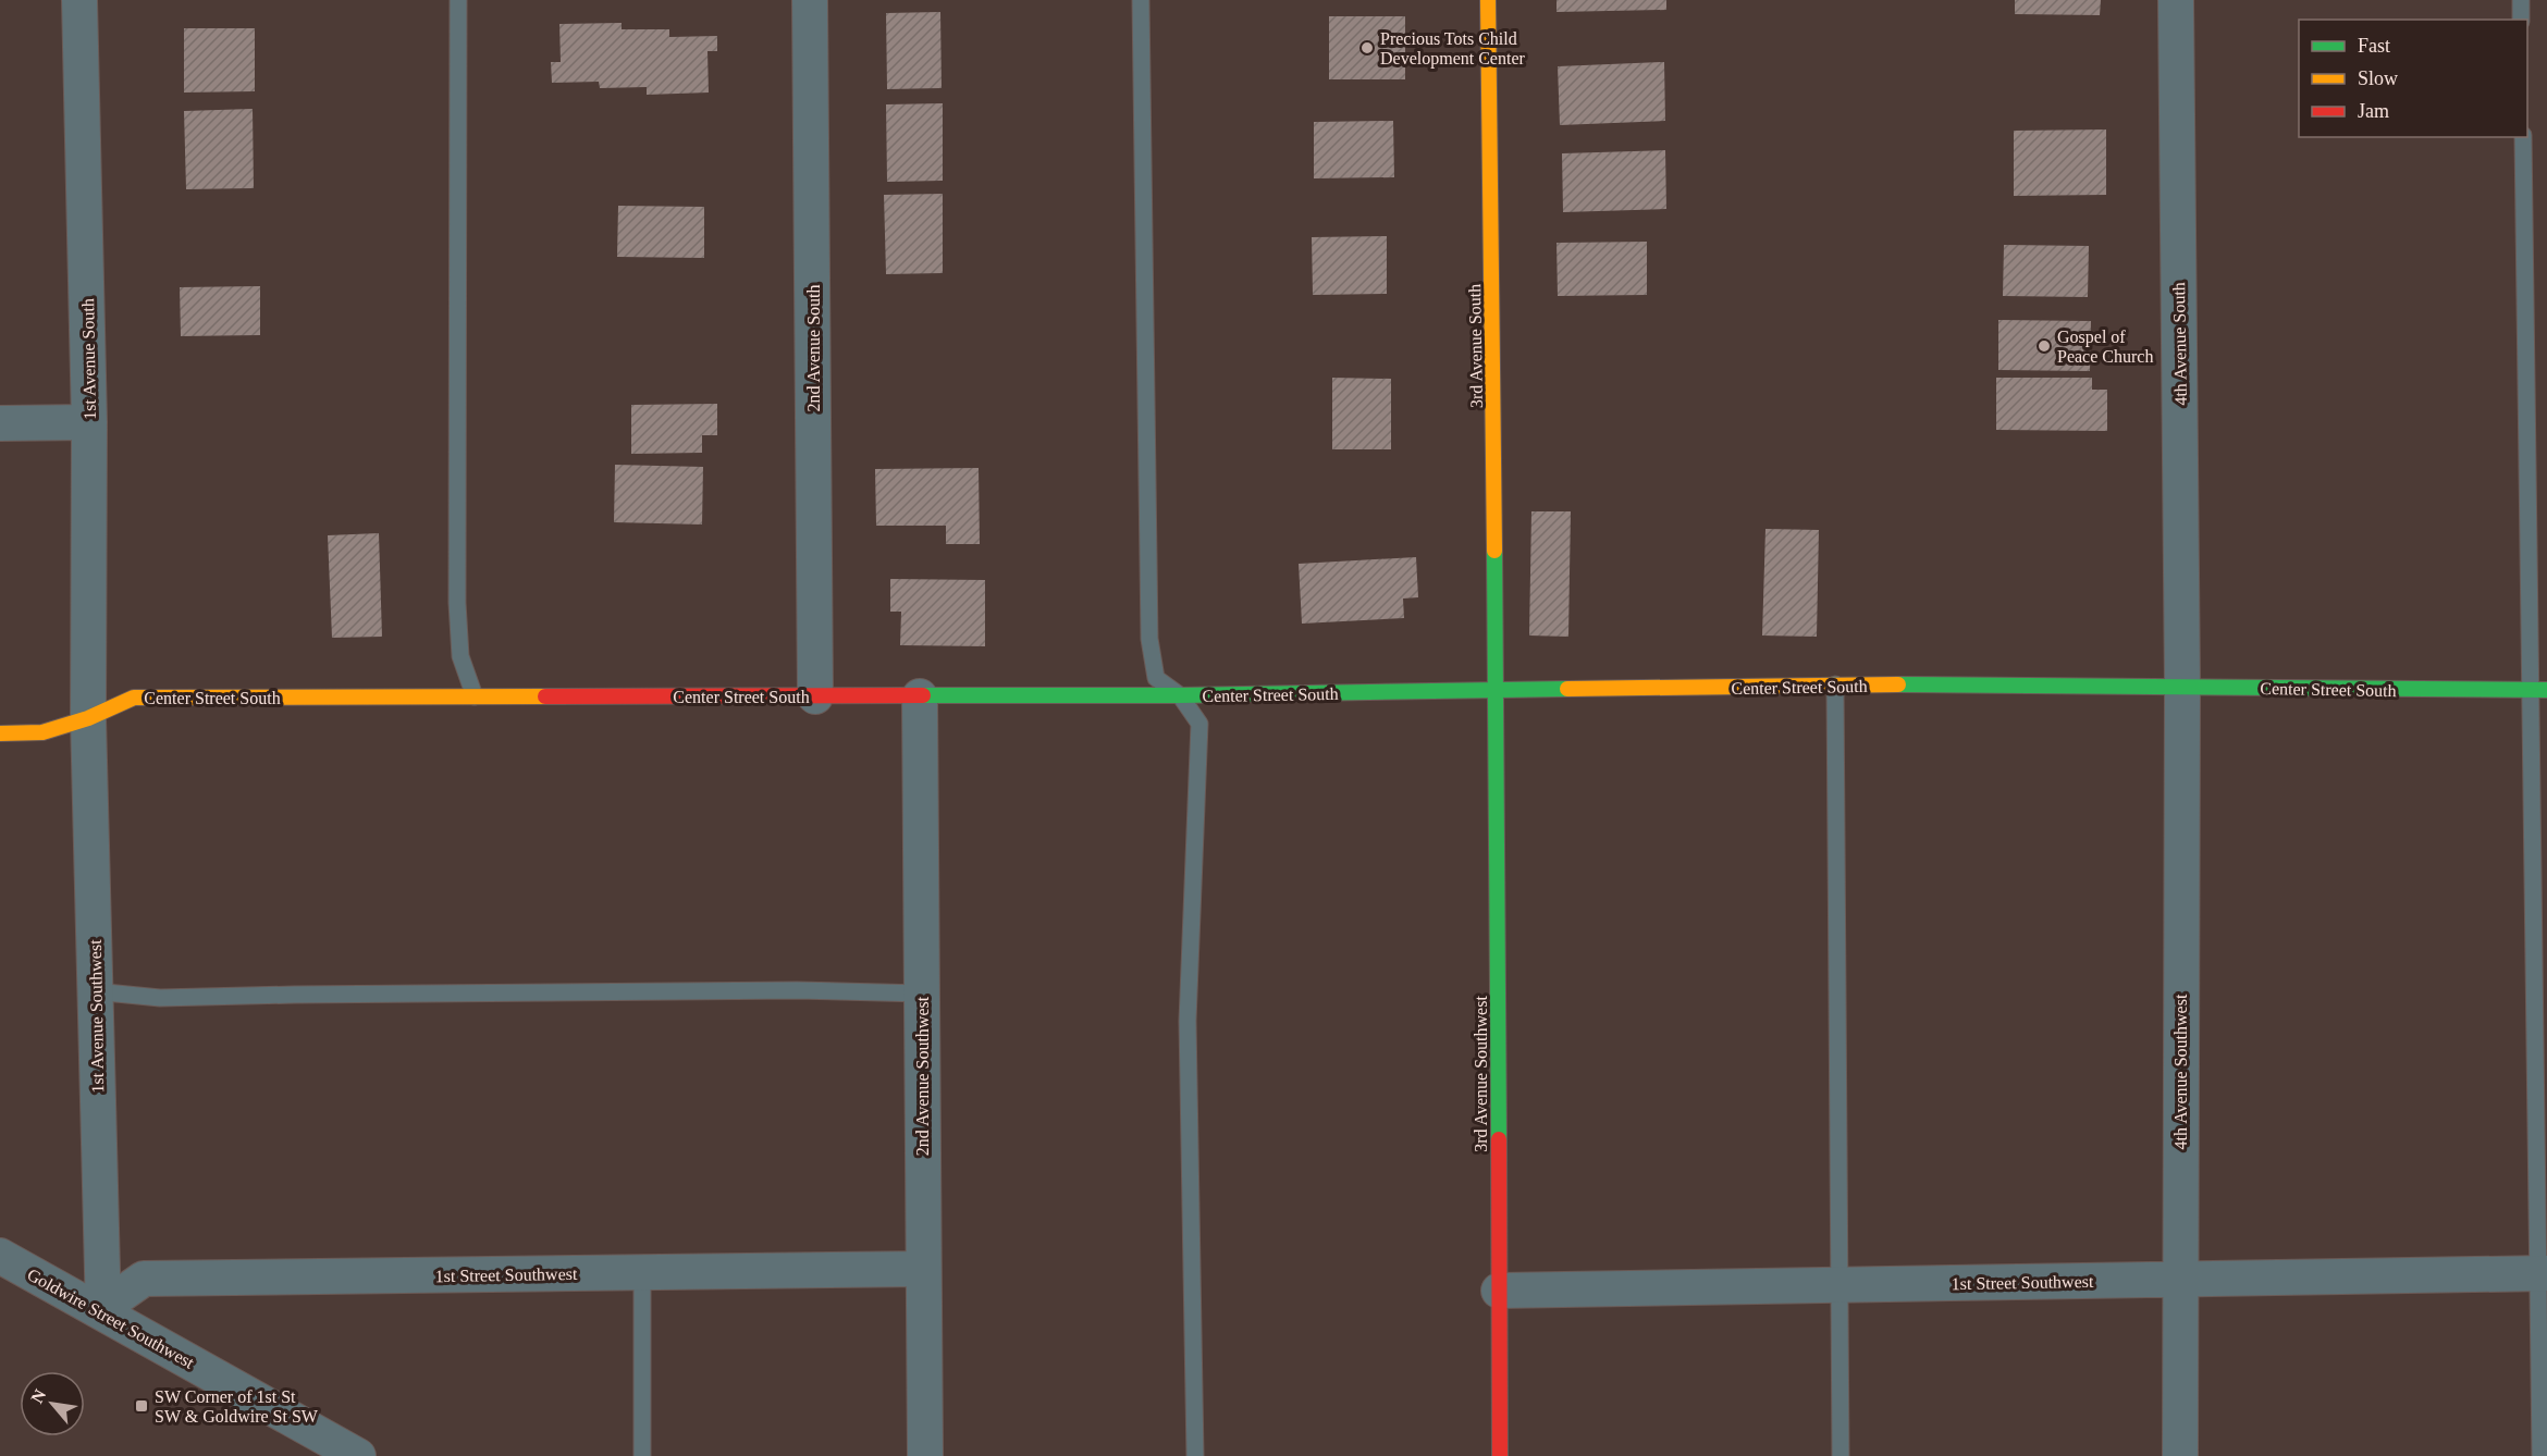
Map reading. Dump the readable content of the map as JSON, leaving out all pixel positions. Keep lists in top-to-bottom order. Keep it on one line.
{"streets":{"street":["4th Avenue South","3rd Avenue South","2nd Avenue South","1st Avenue South","Center Street South","1st Avenue Southwest","4th Avenue Southwest","3rd Avenue Southwest","2nd Avenue Southwest","1st Street Southwest","Goldwire Street Southwest"]},"crossings":[["4th Avenue South","Center Street South"],["4th Avenue South","4th Avenue Southwest"],["3rd Avenue South","Center Street South"],["3rd Avenue South","3rd Avenue Southwest"],["2nd Avenue South","Center Street South"],["1st Avenue South","Center Street South"],["1st Avenue South","1st Avenue Southwest"],["Center Street South","1st Avenue Southwest"],["Center Street South","4th Avenue Southwest"],["Center Street South","3rd Avenue Southwest"],["Center Street South","2nd Avenue Southwest"],["1st Avenue Southwest","1st Street Southwest"],["1st Avenue Southwest","Goldwire Street Southwest"],["4th Avenue Southwest","1st Street Southwest"],["3rd Avenue Southwest","1st Street Southwest"],["2nd Avenue Southwest","1st Street Southwest"],["1st Street Southwest","Goldwire Street Southwest"]],"places":{"other":["Precious Tots Child Development Center","Gospel of Peace Church"],"transit":["SW Corner of 1st St SW & Goldwire St SW"]},"legend":["Fast","Slow","Jam"],"north":"top left"}
